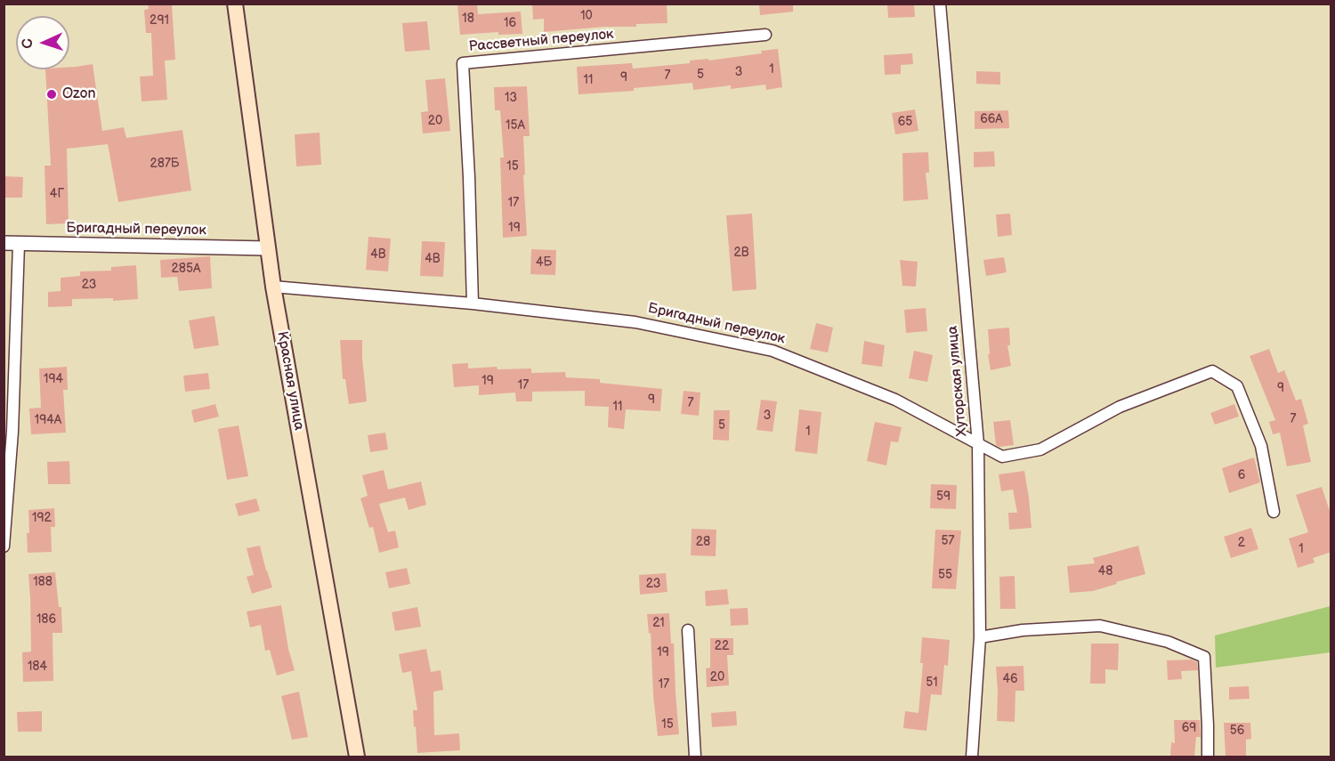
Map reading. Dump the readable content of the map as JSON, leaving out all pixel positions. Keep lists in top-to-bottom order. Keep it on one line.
{"streets":{"main road":["Красная улица"],"street":["Рассветный переулок","Бригадный переулок","Хуторская улица"]},"crossings":[["Рассветный переулок","Бригадный переулок"],["Бригадный переулок","Красная улица"],["Бригадный переулок","Хуторская улица"]],"places":["Ozon"],"house_numbers":["10","18","291","16","1","3","5","7","9","11","13","66А","20","65","15А","287Б","15","4Г","17","19","2В","4В","4В","4Б","285А","23","194","19","17","9","9","7","11","3","7","194А","5","1","6","59","192","57","28","2","1","48","55","188","23","186","21","22","19","184","20","46","51","17","15","69","56"],"north":"left"}
